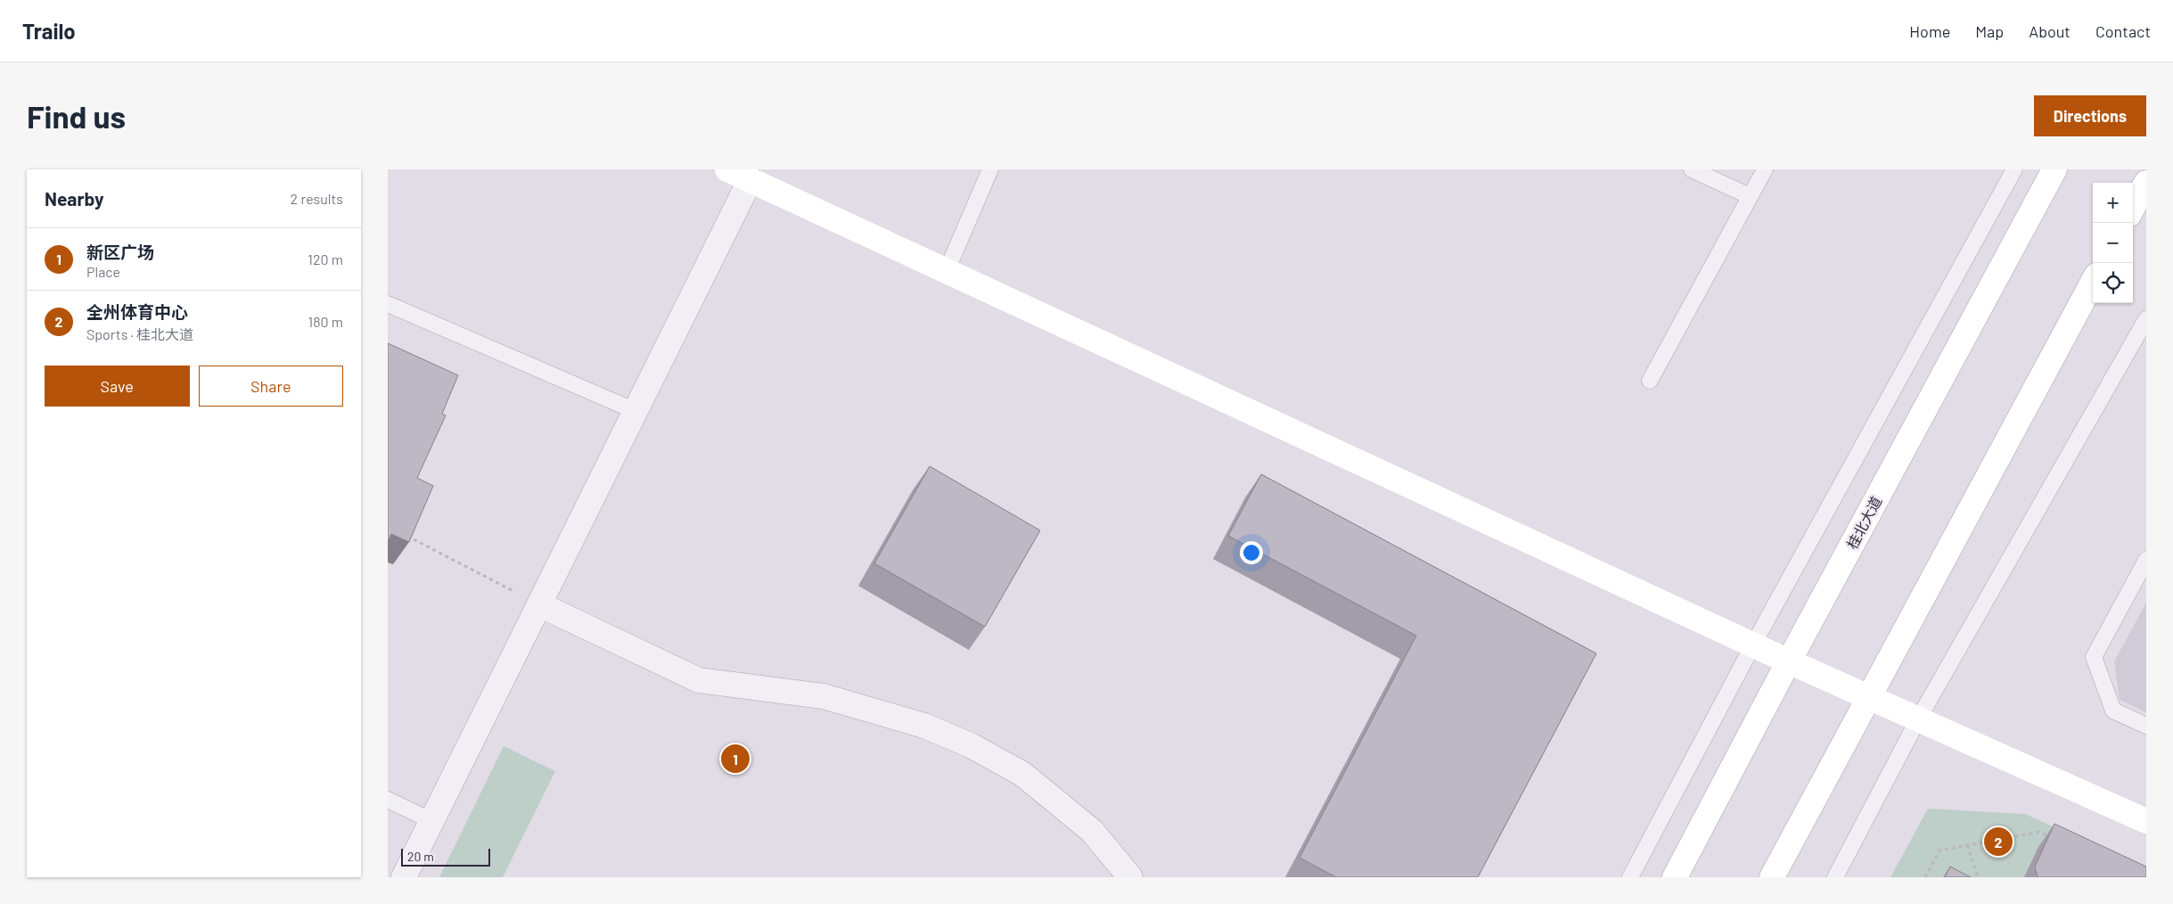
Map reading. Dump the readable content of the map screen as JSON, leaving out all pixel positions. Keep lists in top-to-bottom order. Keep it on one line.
{"streets":{"main road":["桂北大道"]},"scale_bar":"20 m","page":{"header":"Trailo","nav":["Home","Map","About","Contact"],"buttons":["Directions",["Save","Share"]],"title":"Find us","heading":["Nearby","2 results"],"map_buttons":["+","−"],"list":[{"mark":"1","name":"新区广场","note":"Place","value":"120 m"},{"mark":"2","name":"全州体育中心","note":"Sports · 桂北大道","value":"180 m"}],"pins":["1","2"],"scale":"20 m"}}
